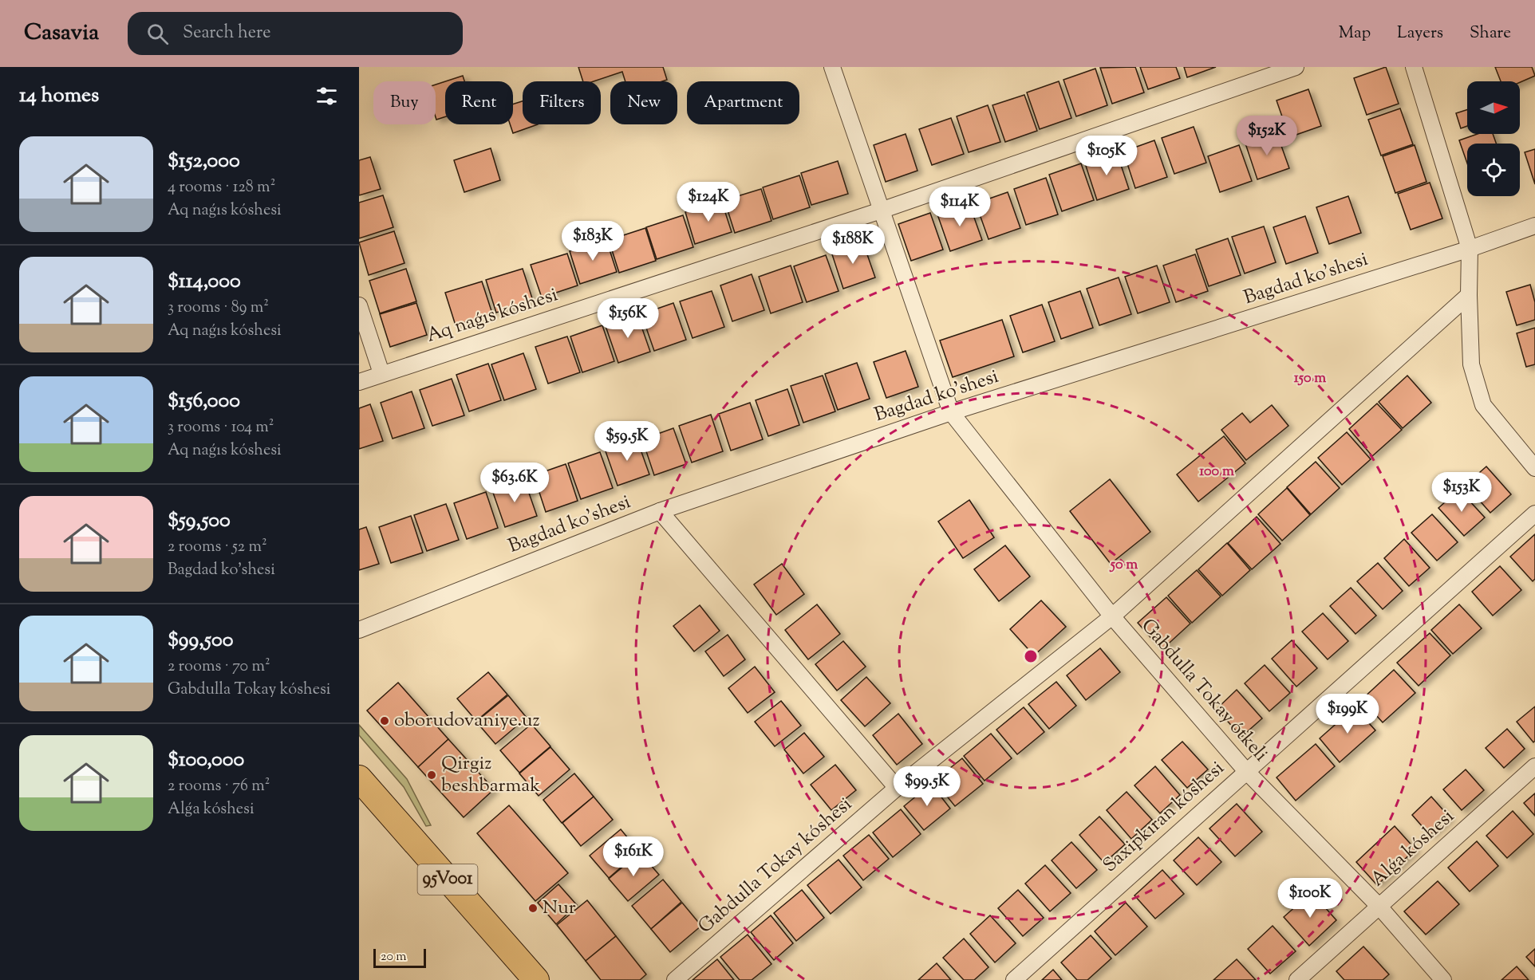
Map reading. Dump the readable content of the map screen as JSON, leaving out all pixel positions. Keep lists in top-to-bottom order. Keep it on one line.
{"streets":{"main road":["95V001"],"street":["Bagdad ko'shesi","Aq naǵıs kóshesi","Ǵabdulla Tokay ótkeli","Saxipkıran kóshesi","Alǵa kóshesi","Ǵabdulla Tokay kóshesi"]},"crossings":[["Bagdad ko'shesi","Ǵabdulla Tokay ótkeli"],["Aq naǵıs kóshesi","Ǵabdulla Tokay ótkeli"],["Ǵabdulla Tokay ótkeli","Saxipkıran kóshesi"],["Ǵabdulla Tokay ótkeli","Alǵa kóshesi"],["Ǵabdulla Tokay ótkeli","Ǵabdulla Tokay kóshesi"]],"places":["oborudovaniye.uz","Qirgiz beshbarmak","Nur"],"scale_bar":"20 m","north":"right","page":{"header":"Casavia","search":"Search here","nav":["Map","Layers","Share"],"heading":"14 homes","chip":["Buy","Rent","Filters","New","Apartment"],"price":["$152K","$105K","$124K","$114K","$183K","$188K","$156K","$59.5K","$63.6K","$153K","$199K","$99.5K","$161K","$100K"],"list":[{"name":"$152,000","note":"4 rooms · 128 m² · Aq naǵıs kóshesi"},{"name":"$114,000","note":"3 rooms · 89 m² · Aq naǵıs kóshesi"},{"name":"$156,000","note":"3 rooms · 104 m² · Aq naǵıs kóshesi"},{"name":"$59,500","note":"2 rooms · 52 m² · Bagdad ko'shesi"},{"name":"$99,500","note":"2 rooms · 70 m² · Ǵabdulla Tokay kóshesi"},{"name":"$100,000","note":"2 rooms · 76 m² · Alǵa kóshesi"}],"scale":"20 m"},"rings":["150 m","100 m","50 m"]}
